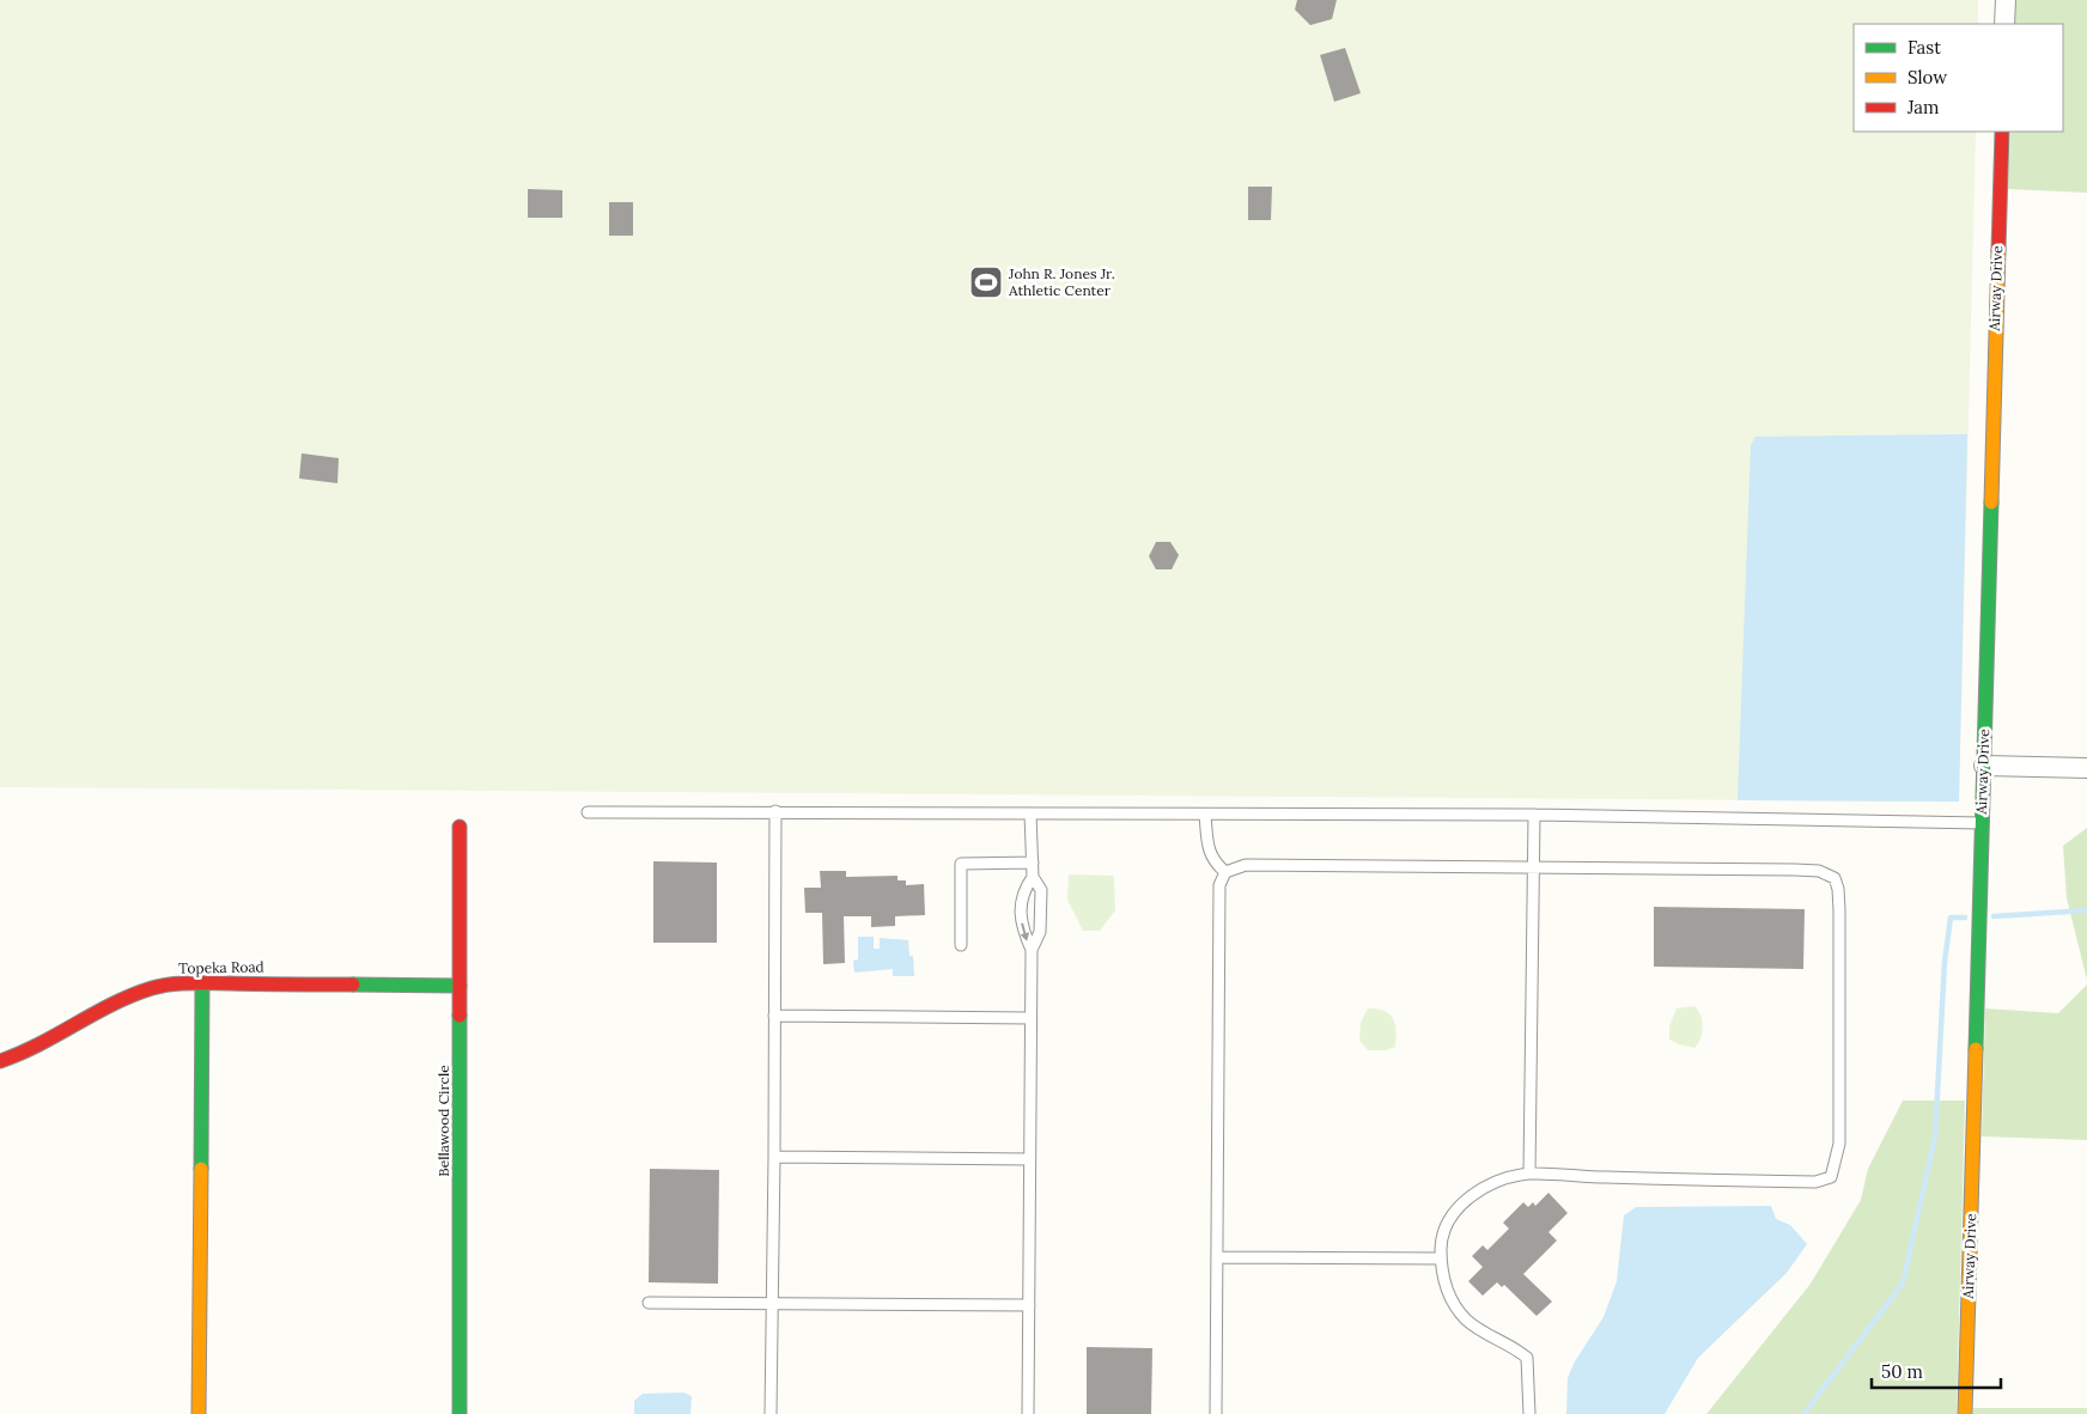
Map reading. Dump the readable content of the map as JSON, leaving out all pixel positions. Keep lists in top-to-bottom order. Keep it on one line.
{"streets":{"street":["Airway Drive","Topeka Road","Bellawood Circle"]},"crossings":[["Topeka Road","Bellawood Circle"]],"places":{"sports":["John R. Jones Jr. Athletic Center"]},"legend":["Fast","Slow","Jam"],"scale_bar":"50 m"}
